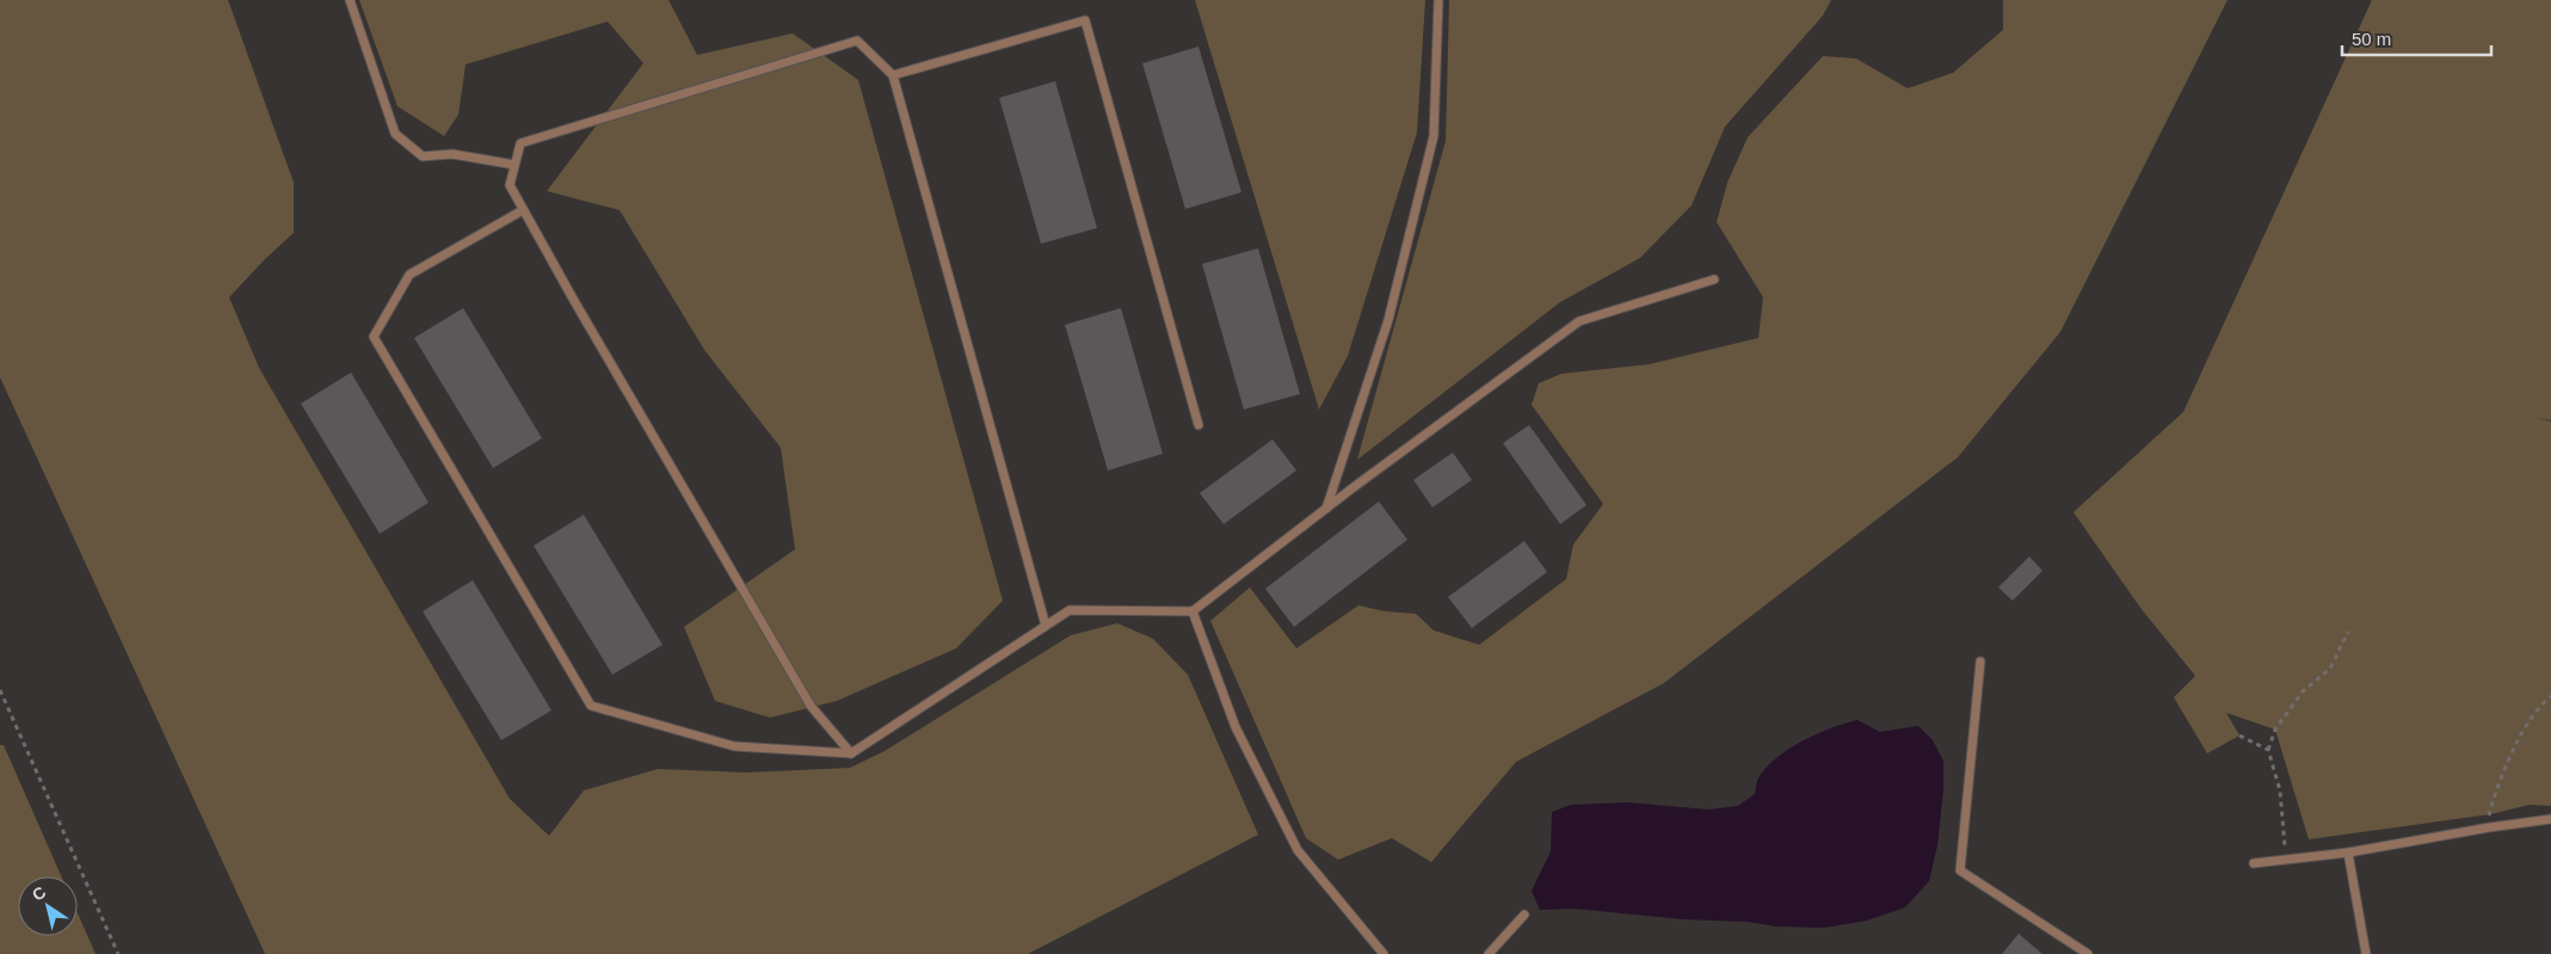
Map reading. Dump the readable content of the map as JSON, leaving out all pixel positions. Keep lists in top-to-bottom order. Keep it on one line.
{"scale_bar":"50 m","north":"top left"}
